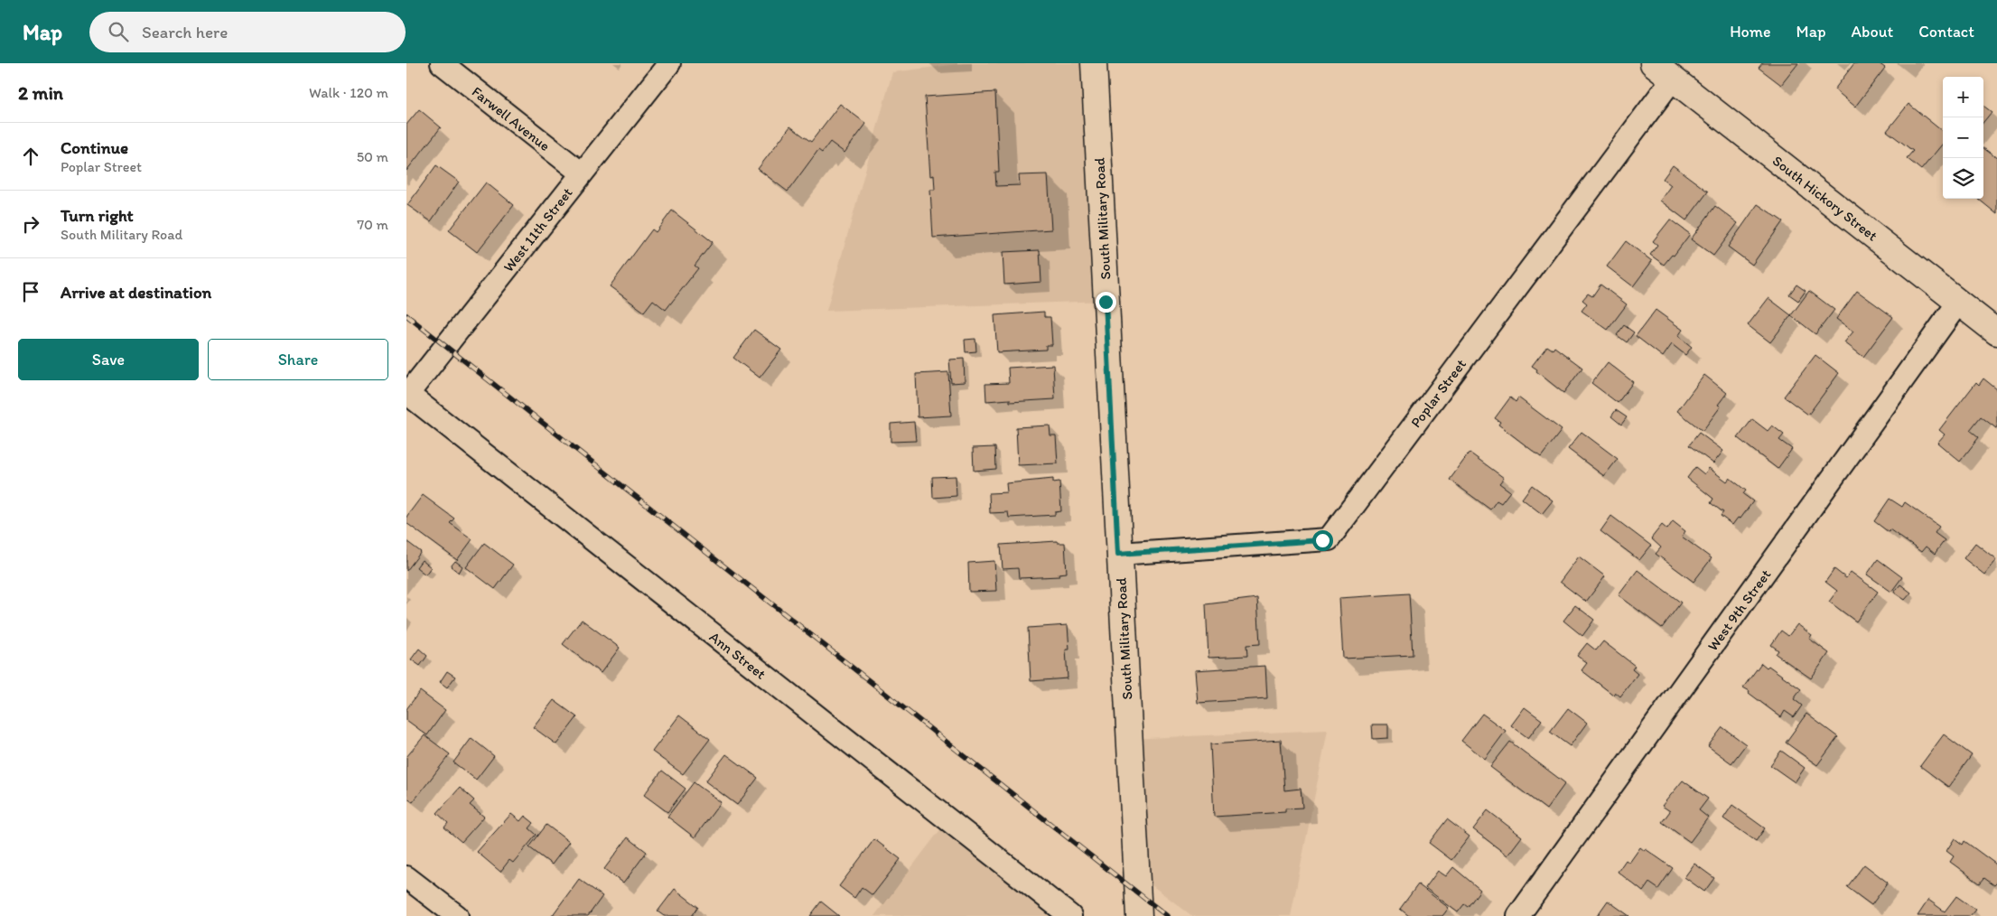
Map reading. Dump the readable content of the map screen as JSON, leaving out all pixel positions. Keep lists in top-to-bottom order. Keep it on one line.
{"streets":{"main road":["South Hickory Street","South Military Road"],"street":["Farwell Avenue","West 11th Street","Poplar Street","West 9th Street","Ann Street"]},"crossings":[["Farwell Avenue","West 11th Street"],["South Hickory Street","Poplar Street"],["South Hickory Street","West 9th Street"],["South Military Road","Poplar Street"],["West 11th Street","Ann Street"]],"page":{"header":"Map","search":"Search here","nav":["Home","Map","About","Contact"],"heading":["2 min","Walk · 120 m"],"map_buttons":["+","−"],"list":[["Continue","Poplar Street","50 m"],["Turn right","South Military Road","70 m"],"Arrive at destination"],"buttons":["Save","Share"]}}
